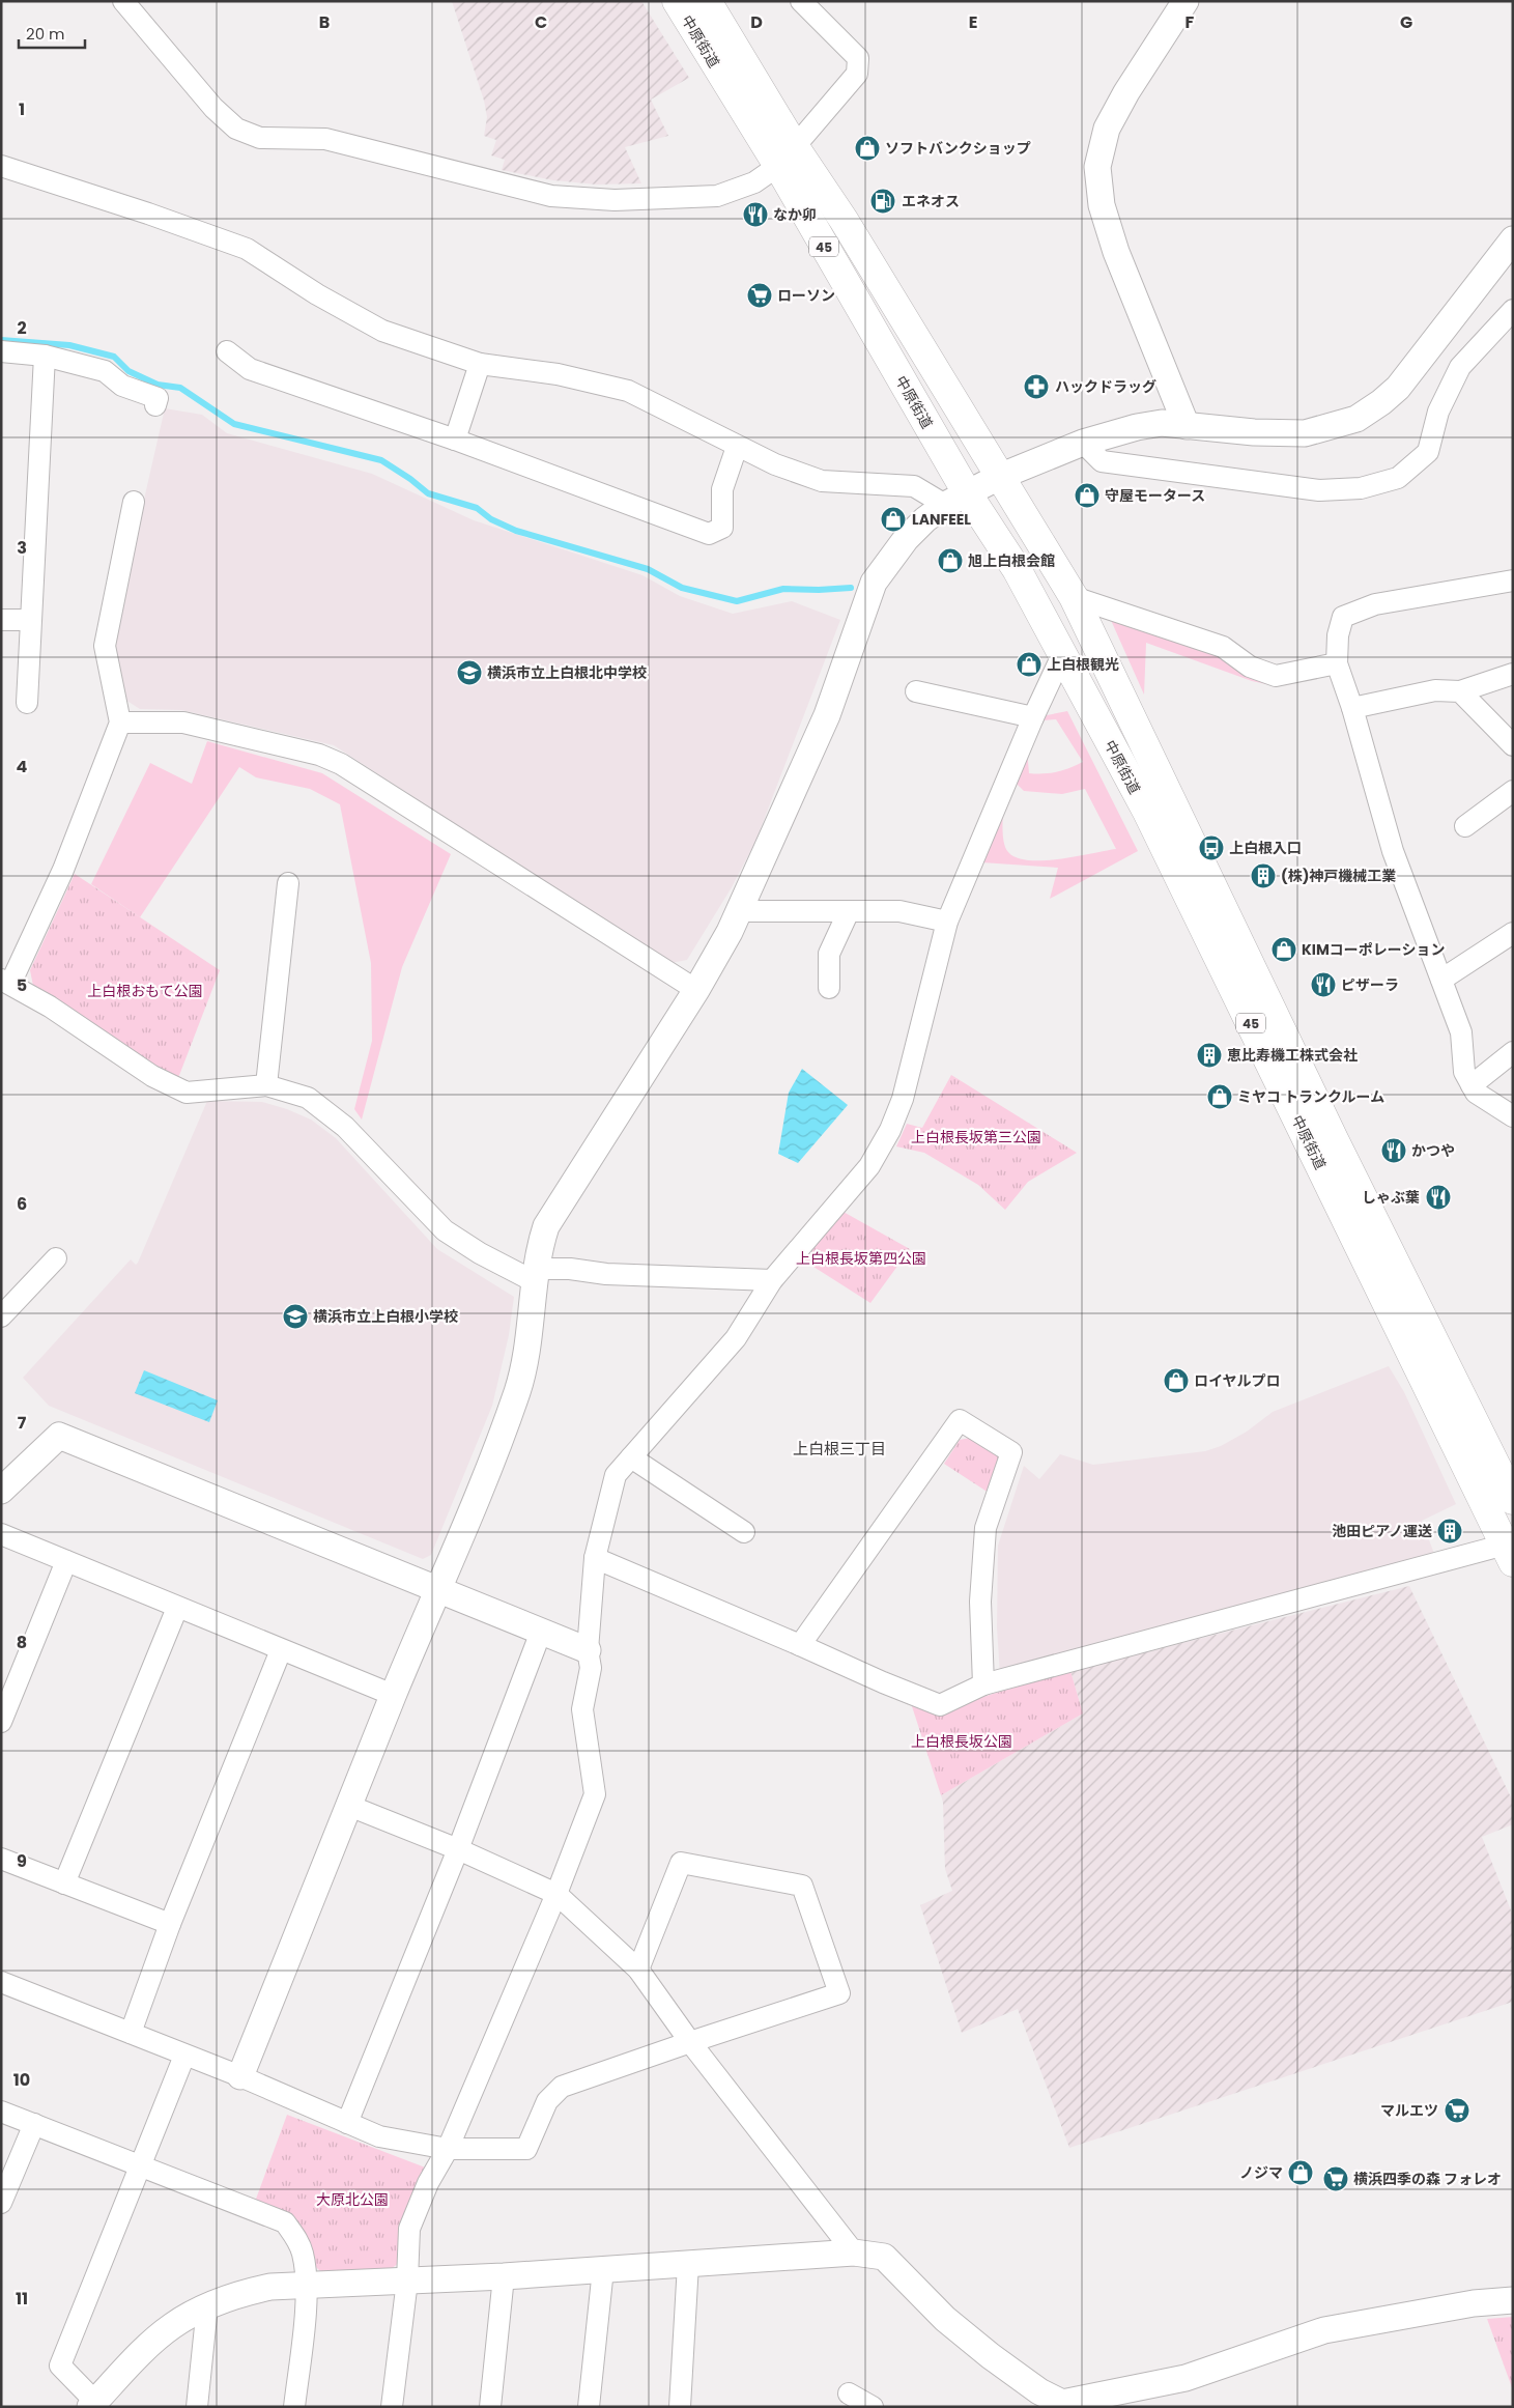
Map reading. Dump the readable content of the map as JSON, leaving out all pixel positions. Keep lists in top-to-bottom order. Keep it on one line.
{"streets":{"main road":["中原街道","45"]},"districts":["上白根三丁目"],"parks":["上白根おもて公園","上白根長坂第三公園","上白根長坂第四公園","上白根長坂公園","大原北公園"],"places":{"shop":["ソフトバンクショップ","守屋モータース","LANFEEL","旭上白根会館","上白根観光","KIMコーポレーション","ミヤコ トランクルーム","ロイヤルプロ","ノジマ"],"fuel station":["エネオス"],"restaurant":["なか卯","ピザーラ","かつや","しゃぶ葉"],"supermarket":["ローソン","マルエツ","横浜四季の森 フォレオ"],"pharmacy":["ハックドラッグ"],"school or university":["横浜市立上白根北中学校","横浜市立上白根小学校"],"bus stop":["上白根入口"],"building":["(株)神戸機械工業","恵比寿機工株式会社","池田ピアノ運送"]},"scale_bar":"20 m","grid":{"columns":["B","C","D","E","F","G"],"rows":["1","2","3","4","5","6","7","8","9","10","11"]}}
